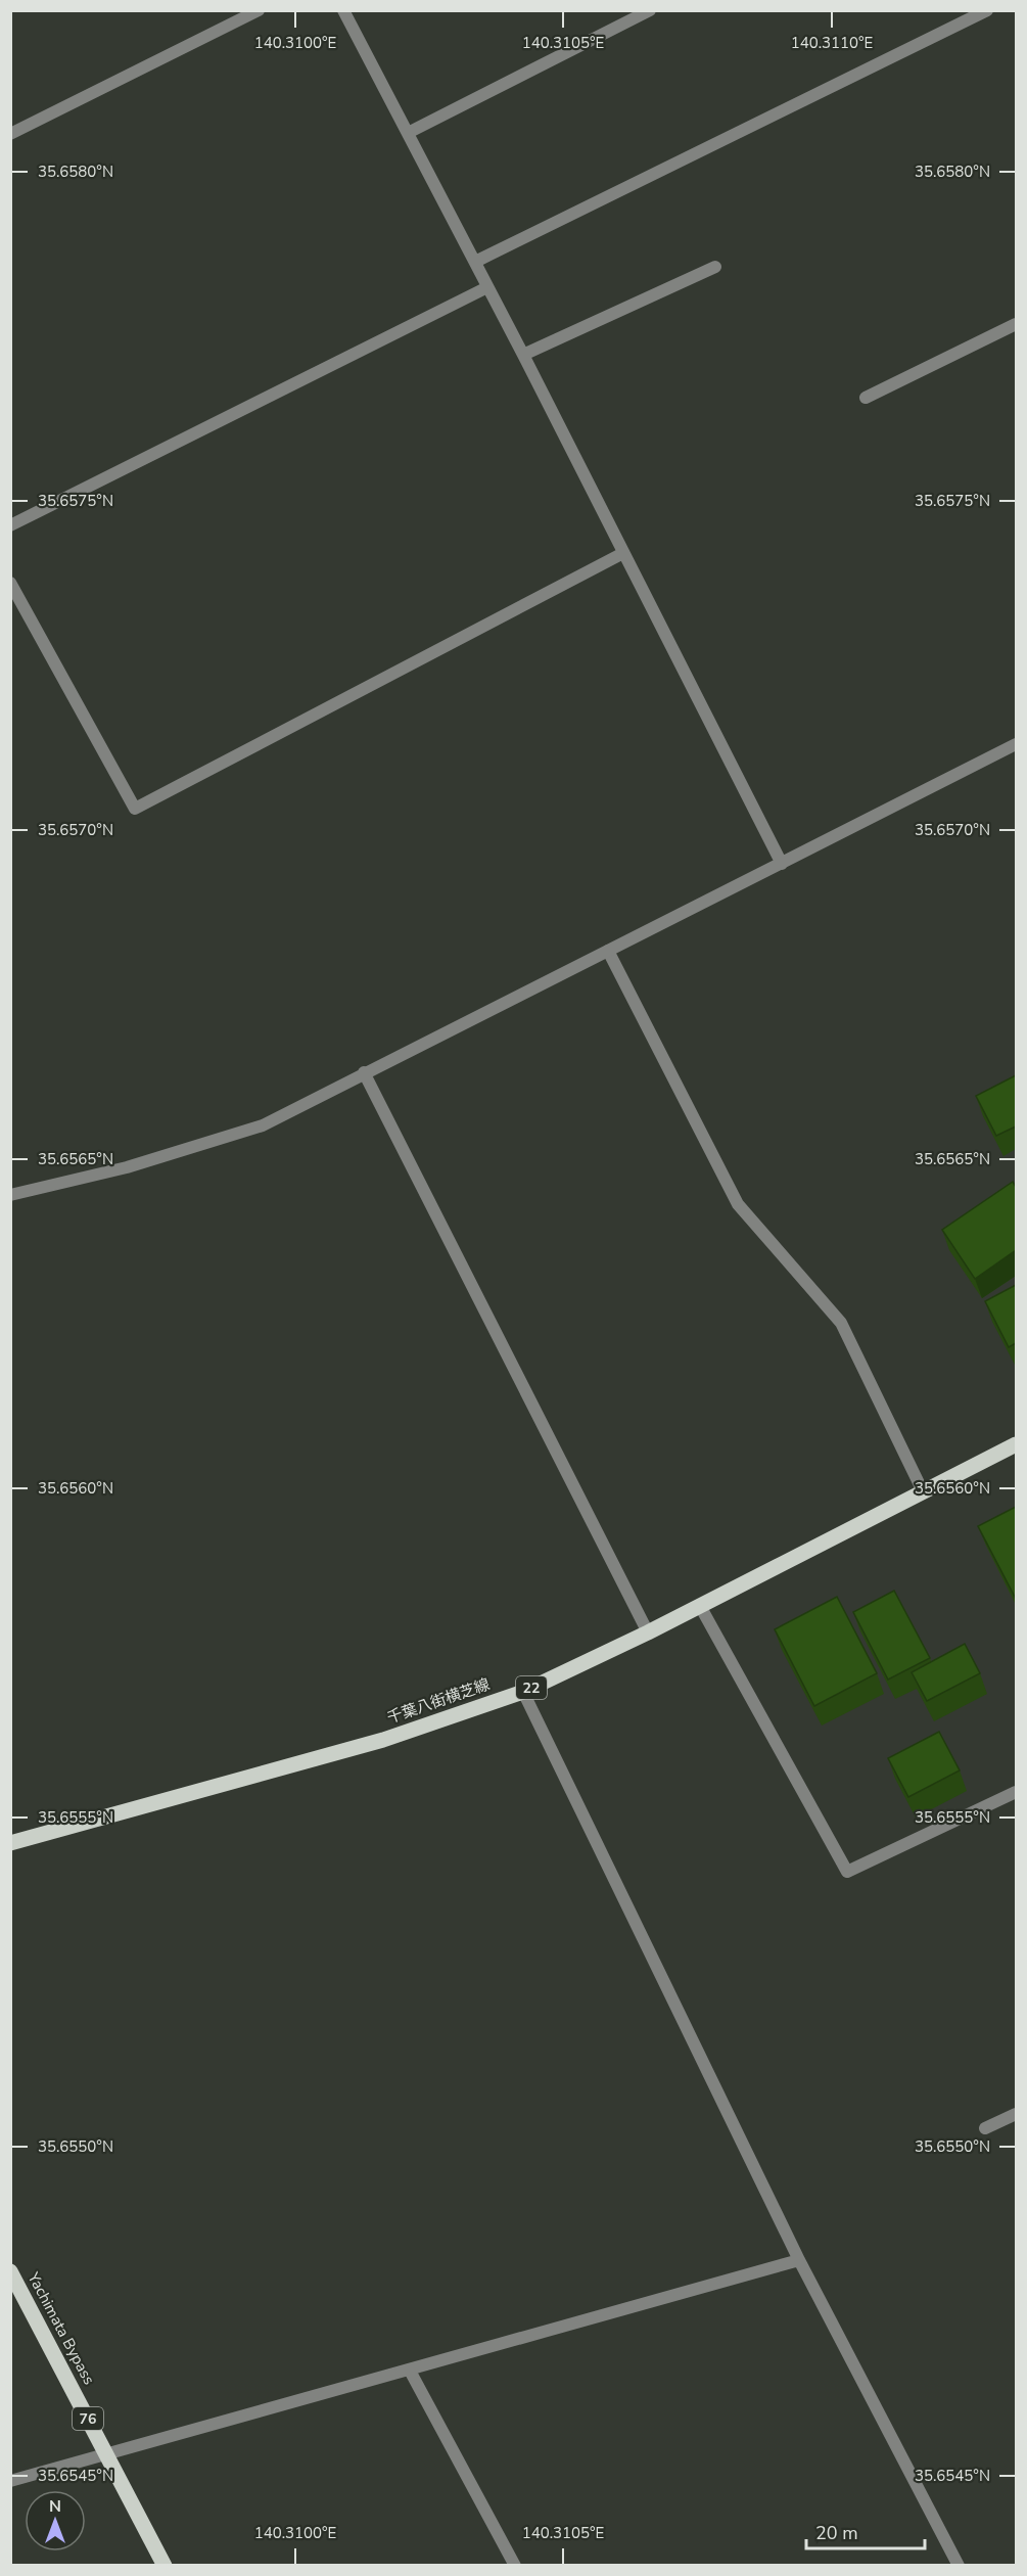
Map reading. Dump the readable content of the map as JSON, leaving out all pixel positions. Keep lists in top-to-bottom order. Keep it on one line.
{"streets":{"main road":["22","千葉八街横芝線","Yachimata Bypass","76"]},"scale_bar":"20 m","north":"top","coordinates":["140.3100°E","140.3105°E","140.3110°E","35.6580°N","35.6575°N","35.6570°N","35.6565°N","35.6560°N","35.6555°N","35.6550°N","35.6545°N"]}
